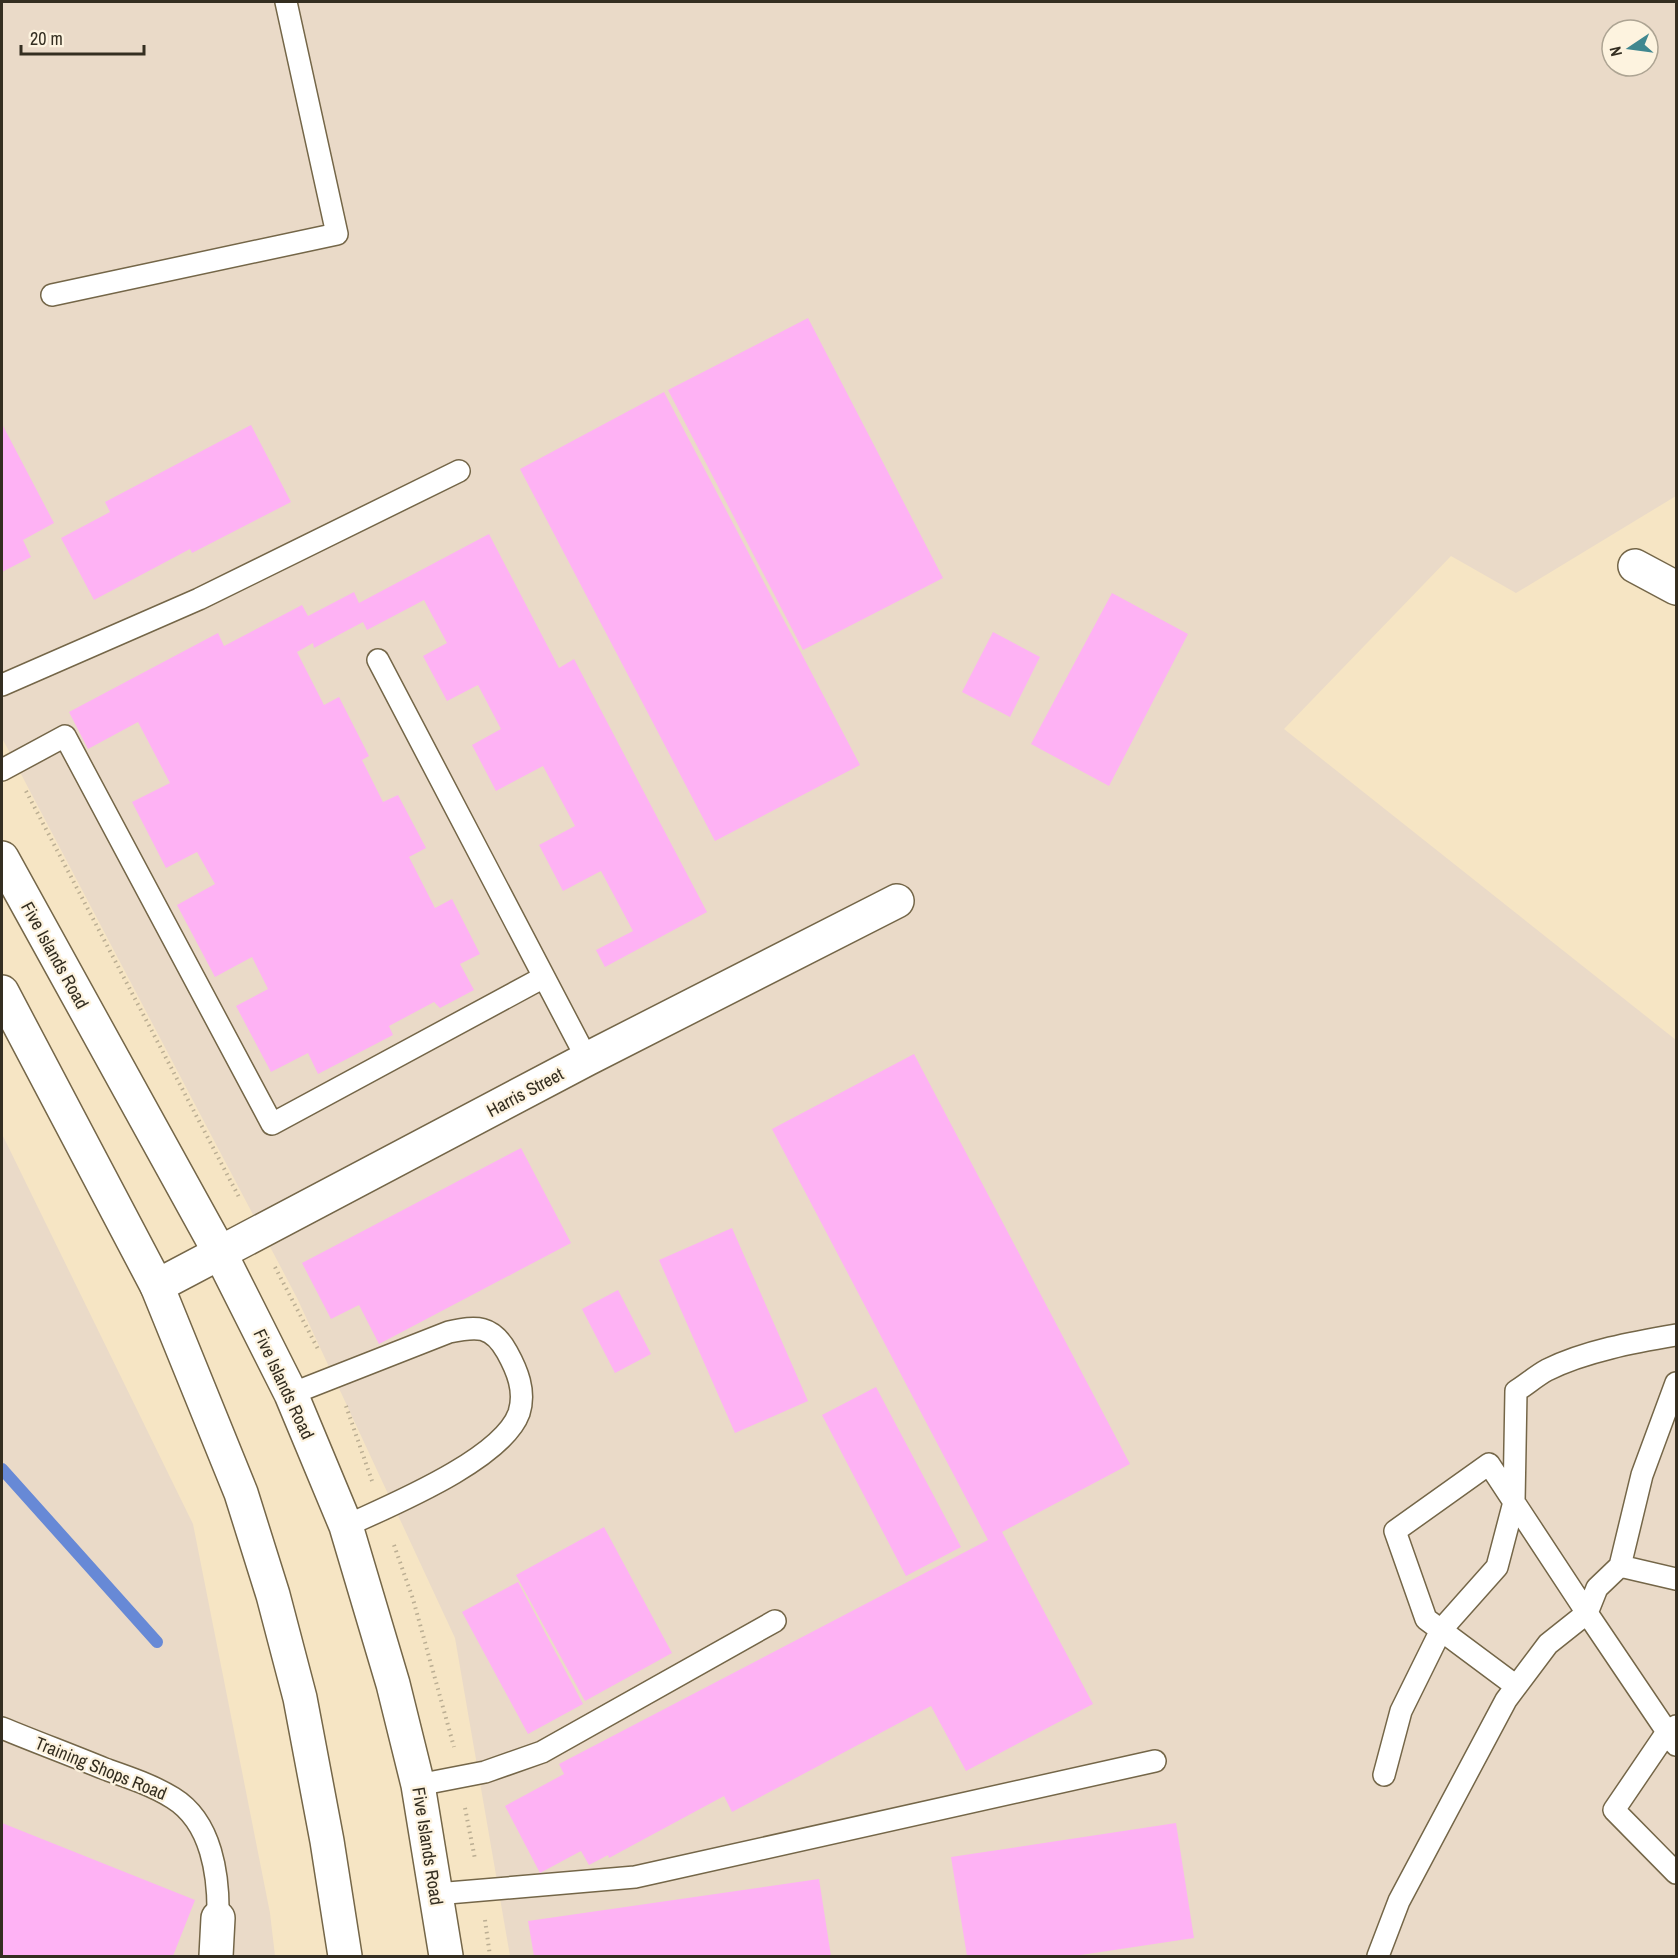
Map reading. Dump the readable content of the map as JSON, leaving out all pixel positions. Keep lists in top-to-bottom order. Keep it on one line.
{"streets":{"main road":["Five Islands Road","Harris Street","Training Shops Road"]},"crossings":[["Five Islands Road","Harris Street"]],"scale_bar":"20 m","north":"left"}
